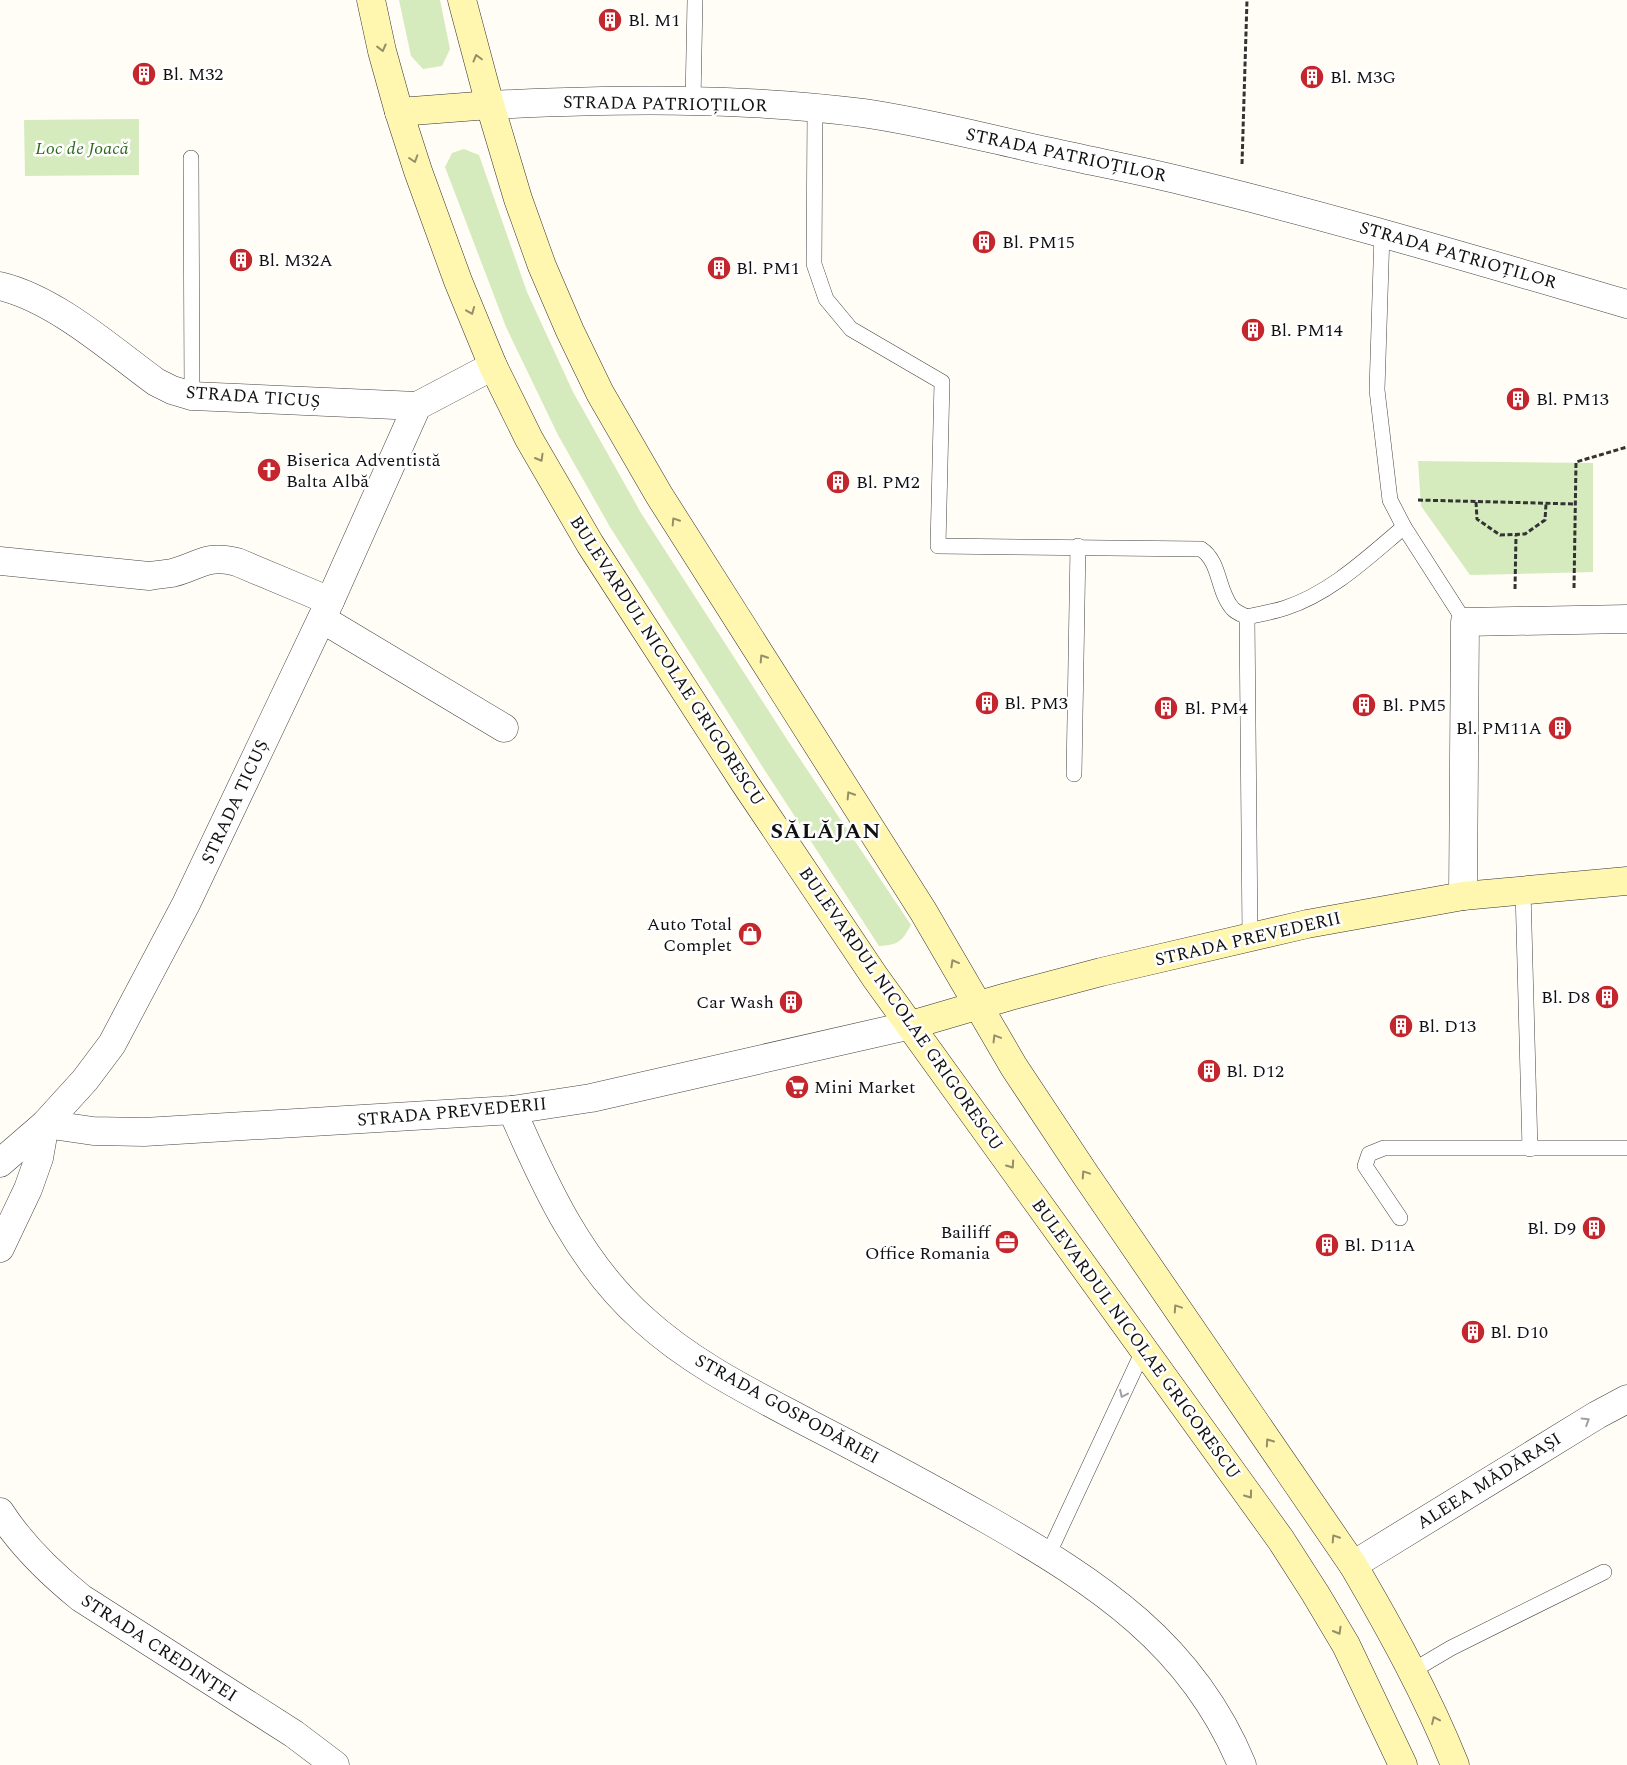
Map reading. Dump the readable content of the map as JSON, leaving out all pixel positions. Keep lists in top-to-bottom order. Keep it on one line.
{"streets":{"main road":["BULEVARDUL NICOLAE GRIGORESCU","STRADA PREVEDERII"],"street":["STRADA PATRIOȚILOR","STRADA TICUȘ","STRADA GOSPODĂRIEI","ALEEA MĂDĂRAȘI","STRADA CREDINȚEI"]},"crossings":[["STRADA TICUȘ","STRADA PREVEDERII"],["BULEVARDUL NICOLAE GRIGORESCU","STRADA PREVEDERII"],["STRADA PREVEDERII","STRADA GOSPODĂRIEI"]],"one_way":["ALEEA MĂDĂRAȘI"],"districts":["SĂLĂJAN"],"parks":["Loc de Joacă"],"places":{"building":["Bl. M1","Bl. M32","Bl. M3G","Bl. PM15","Bl. M32A","Bl. PM1","Bl. PM14","Bl. PM13","Bl. PM2","Bl. PM3","Bl. PM5","Bl. PM4","Bl. PM11A","Bl. D8","Car Wash","Bl. D13","Bl. D12","Bl. D9","Bl. D11A","Bl. D10"],"church":["Biserica Adventistă Balta Albă"],"shop":["Auto Total Complet"],"supermarket":["Mini Market"],"office":["Bailiff Office Romania"]}}
